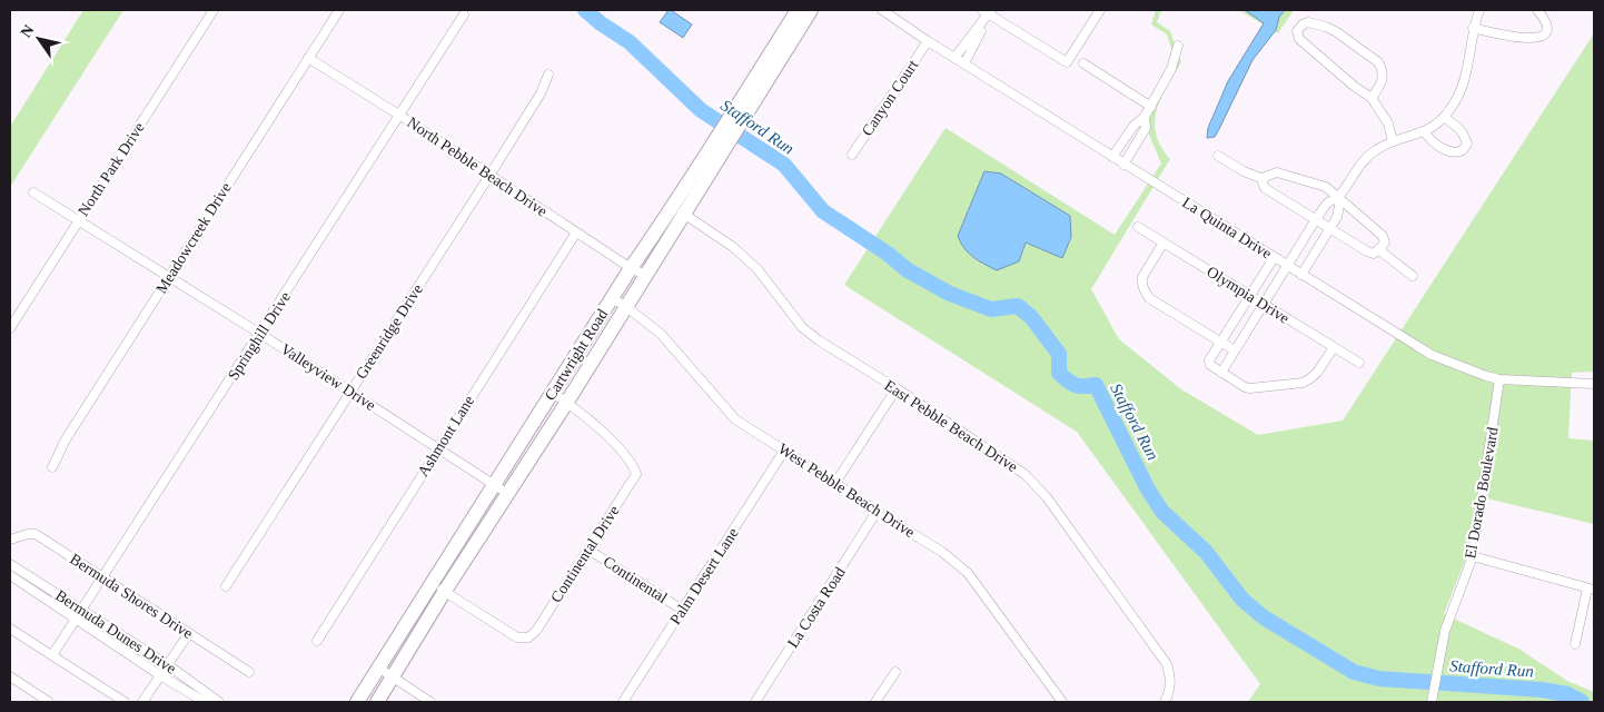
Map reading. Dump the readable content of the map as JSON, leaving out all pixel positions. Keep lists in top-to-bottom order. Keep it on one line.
{"streets":{"main road":["Cartwright Road"],"street":["Canyon Court","North Pebble Beach Drive","North Park Drive","La Quinta Drive","Meadowcreek Drive","Olympia Drive","Greenridge Drive","Springhill Drive","Valleyview Drive","East Pebble Beach Drive","Ashmont Lane","West Pebble Beach Drive","El Dorado Boulevard","Continental Drive","Palm Desert Lane","Continental","Bermuda Shores Drive","La Costa Road","Bermuda Dunes Drive"]},"crossings":[["Canyon Court","La Quinta Drive"],["North Pebble Beach Drive","Meadowcreek Drive"],["North Pebble Beach Drive","Greenridge Drive"],["North Pebble Beach Drive","Springhill Drive"],["North Pebble Beach Drive","Cartwright Road"],["North Pebble Beach Drive","Ashmont Lane"],["North Park Drive","Valleyview Drive"],["La Quinta Drive","El Dorado Boulevard"],["Meadowcreek Drive","Valleyview Drive"],["Greenridge Drive","Valleyview Drive"],["Springhill Drive","Valleyview Drive"],["Springhill Drive","Bermuda Shores Drive"],["Springhill Drive","Bermuda Dunes Drive"],["Cartwright Road","Valleyview Drive"],["Cartwright Road","East Pebble Beach Drive"],["Cartwright Road","West Pebble Beach Drive"],["Cartwright Road","Continental Drive"],["Valleyview Drive","Ashmont Lane"],["West Pebble Beach Drive","Palm Desert Lane"],["West Pebble Beach Drive","La Costa Road"],["Continental Drive","Continental"],["Palm Desert Lane","Continental"]],"water":["Stafford Run"],"north":"top left"}
